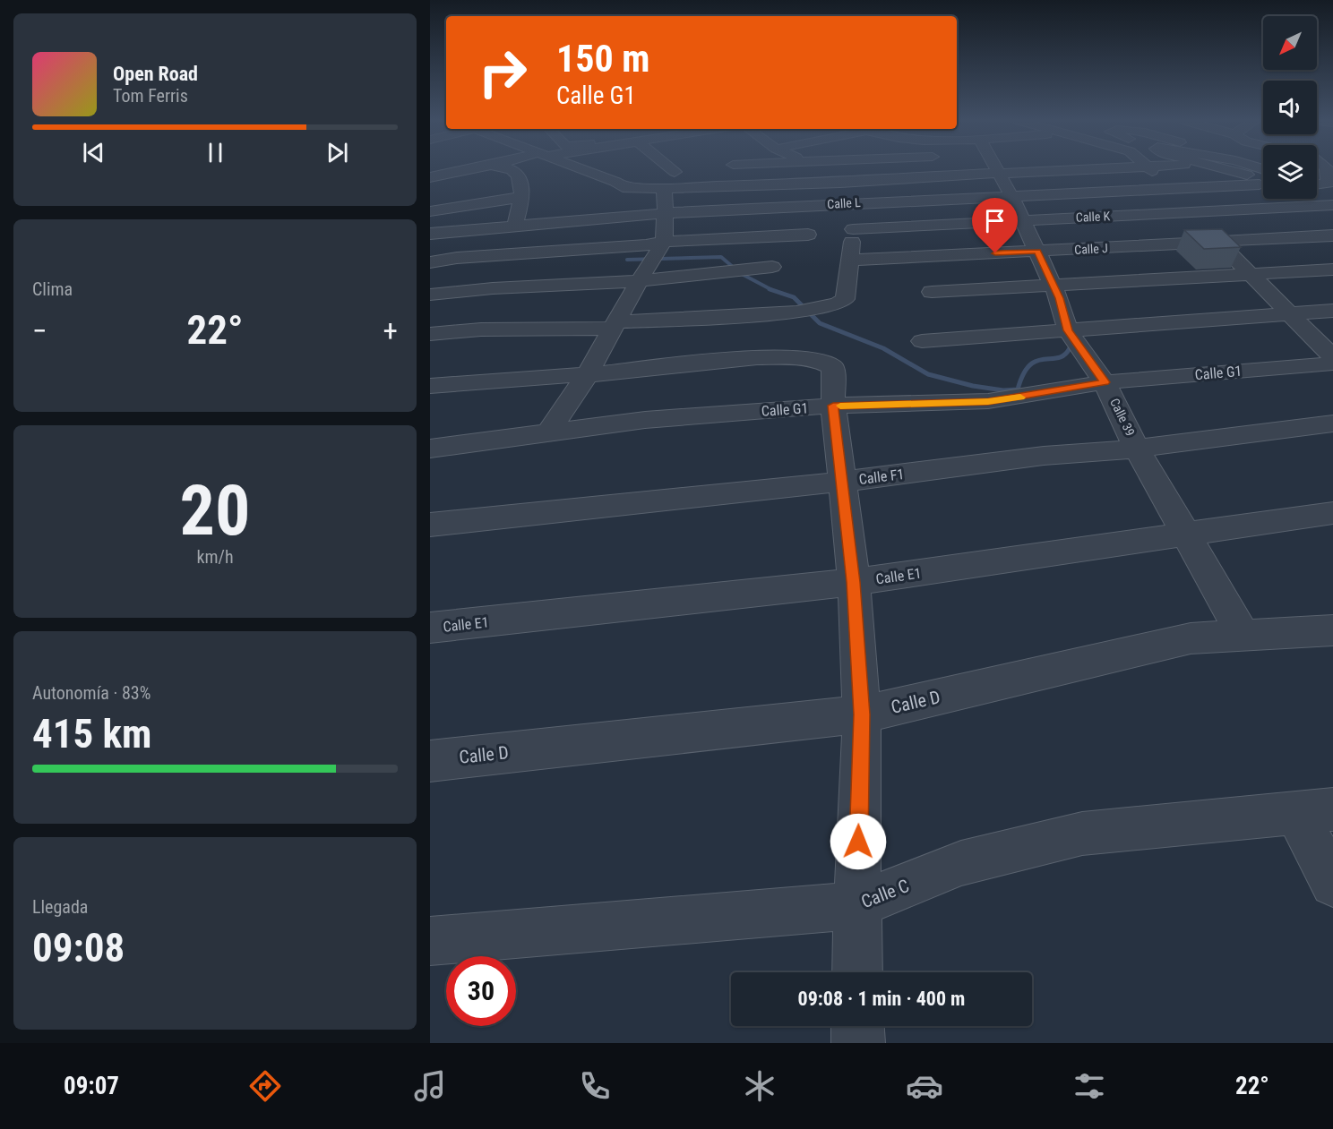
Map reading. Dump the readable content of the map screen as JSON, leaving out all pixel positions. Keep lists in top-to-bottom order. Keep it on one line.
{"streets":{"street":["Calle L","Calle K","Calle J","Calle G1","Calle 39","Calle F1","Calle E1","Calle D","Calle C"]},"crossings":[["Calle L","Calle 39"],["Calle K","Calle 39"],["Calle J","Calle 39"],["Calle G1","Calle 39"],["Calle 39","Calle F1"],["Calle 39","Calle E1"],["Calle 39","Calle D"]],"north":"bottom left","page":{"turn":["150 m","Calle G1"],"song":["Open Road","Tom Ferris"],"tile":["Clima",["20","km/h"],["Autonomía · 83%","415 km"],["Llegada","09:08"]],"heat":["−","22°","+"],"limit":"30","trip":"09:08 · 1 min · 400 m","tabs":["09:07","22°"]}}
